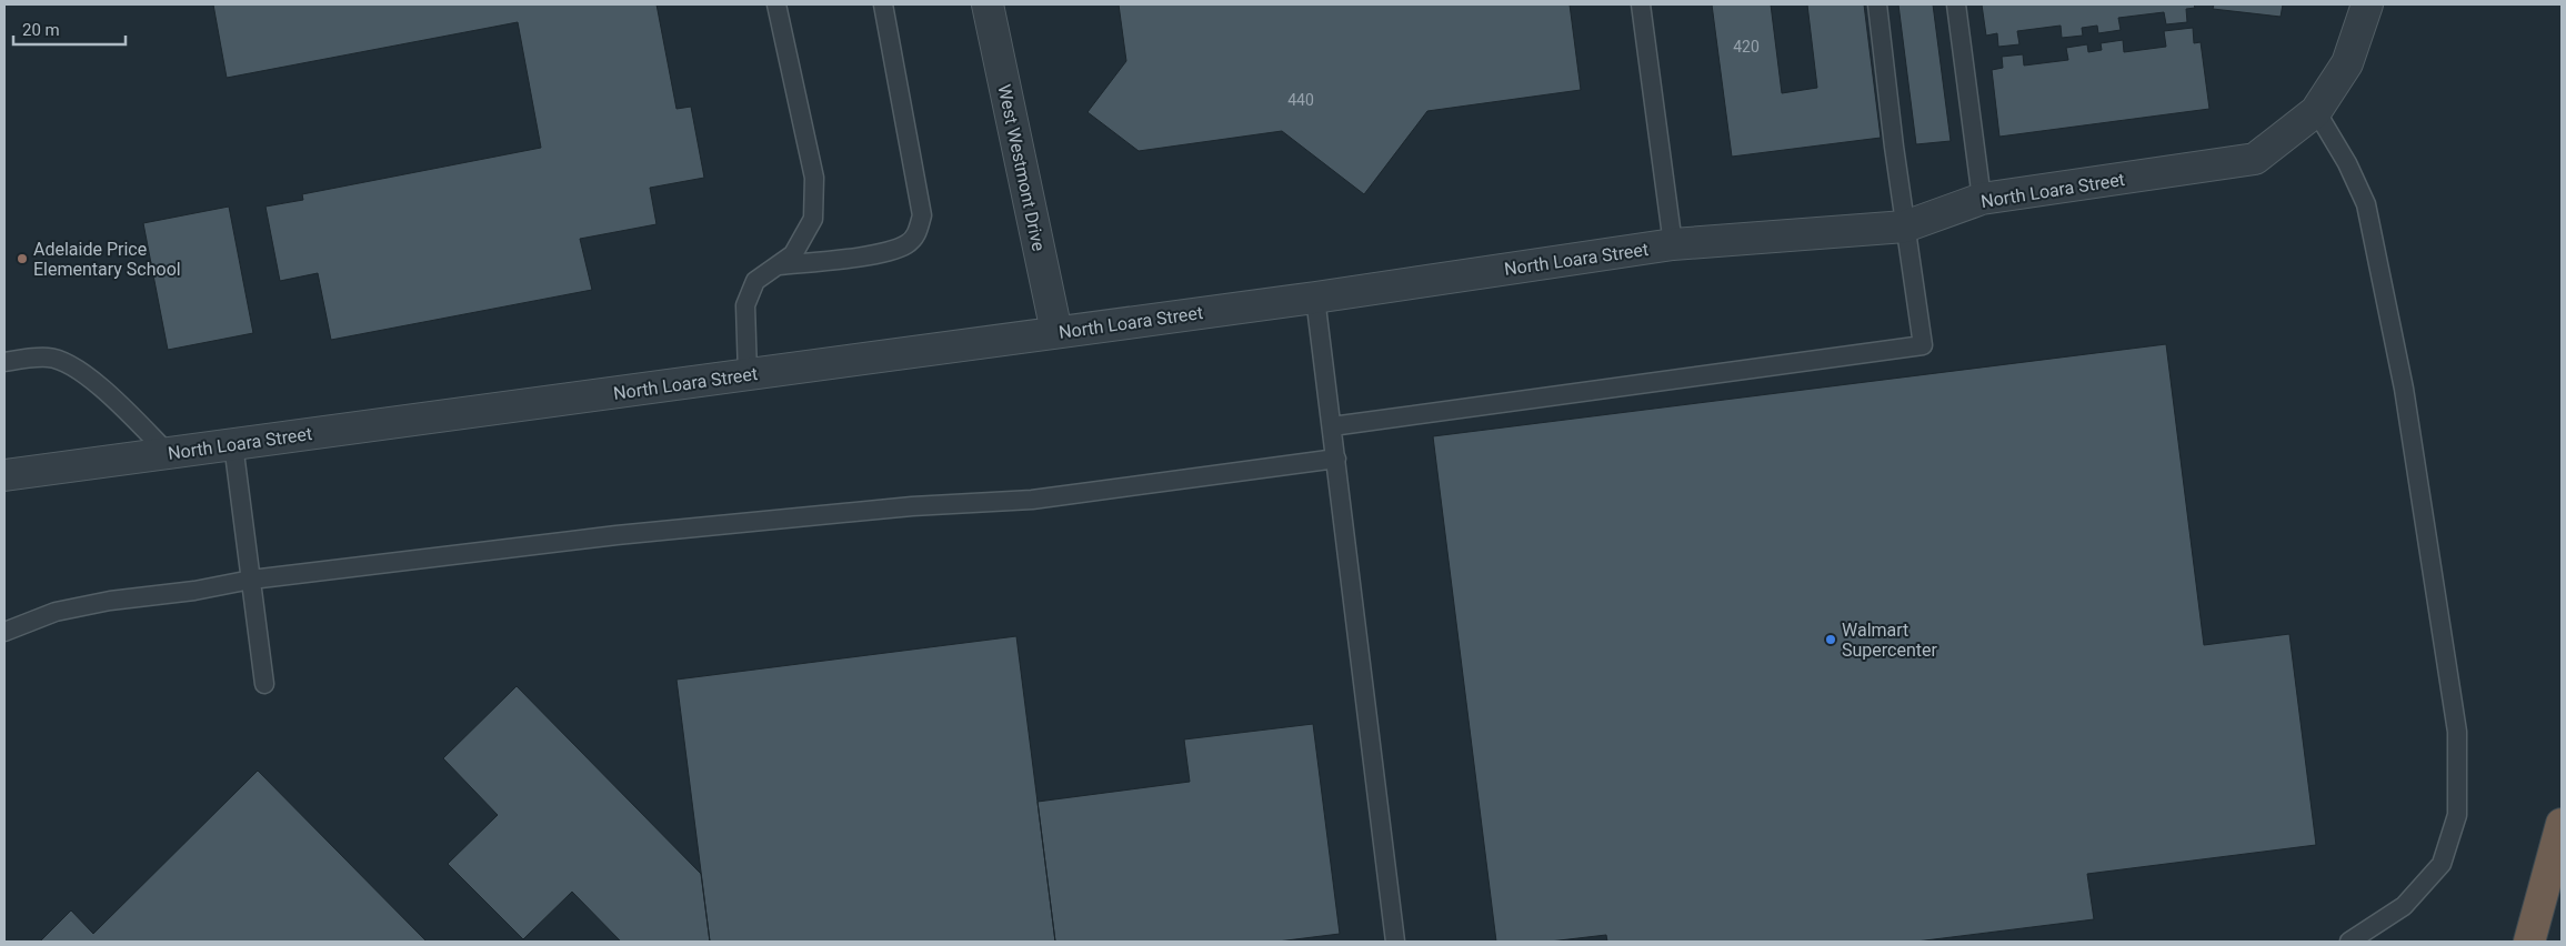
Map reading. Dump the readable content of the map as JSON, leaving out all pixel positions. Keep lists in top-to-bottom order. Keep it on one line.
{"streets":{"street":["West Westmont Drive","North Loara Street"]},"crossings":[["West Westmont Drive","North Loara Street"]],"places":["Adelaide Price Elementary School","Walmart Supercenter"],"house_numbers":["420","440"],"scale_bar":"20 m"}
